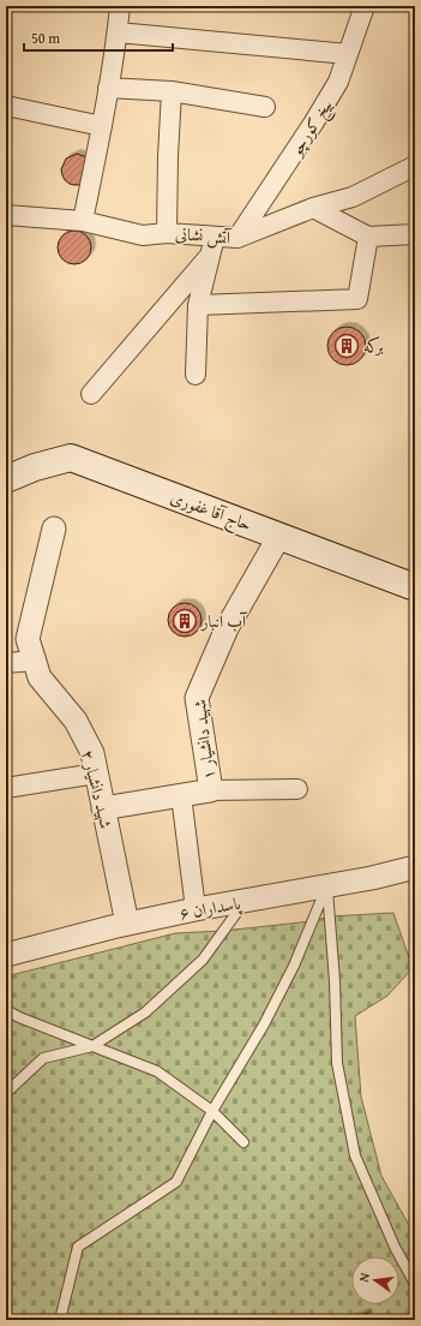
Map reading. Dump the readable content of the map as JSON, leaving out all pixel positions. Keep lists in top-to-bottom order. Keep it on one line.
{"streets":{"main road":["حاج آقا غفوری"],"street":["بیخ کورچو","آتش نشانی","شهید دانشیار ۱","شهید دانشیار ۲","پاسداران ۶"]},"crossings":[["بیخ کورچو","آتش نشانی"],["حاج آقا غفوری","شهید دانشیار ۱"],["شهید دانشیار ۱","شهید دانشیار ۲"],["شهید دانشیار ۱","پاسداران ۶"],["شهید دانشیار ۲","پاسداران ۶"]],"places":{"building":["برکه","آب انبار"]},"scale_bar":"50 m","north":"left"}
